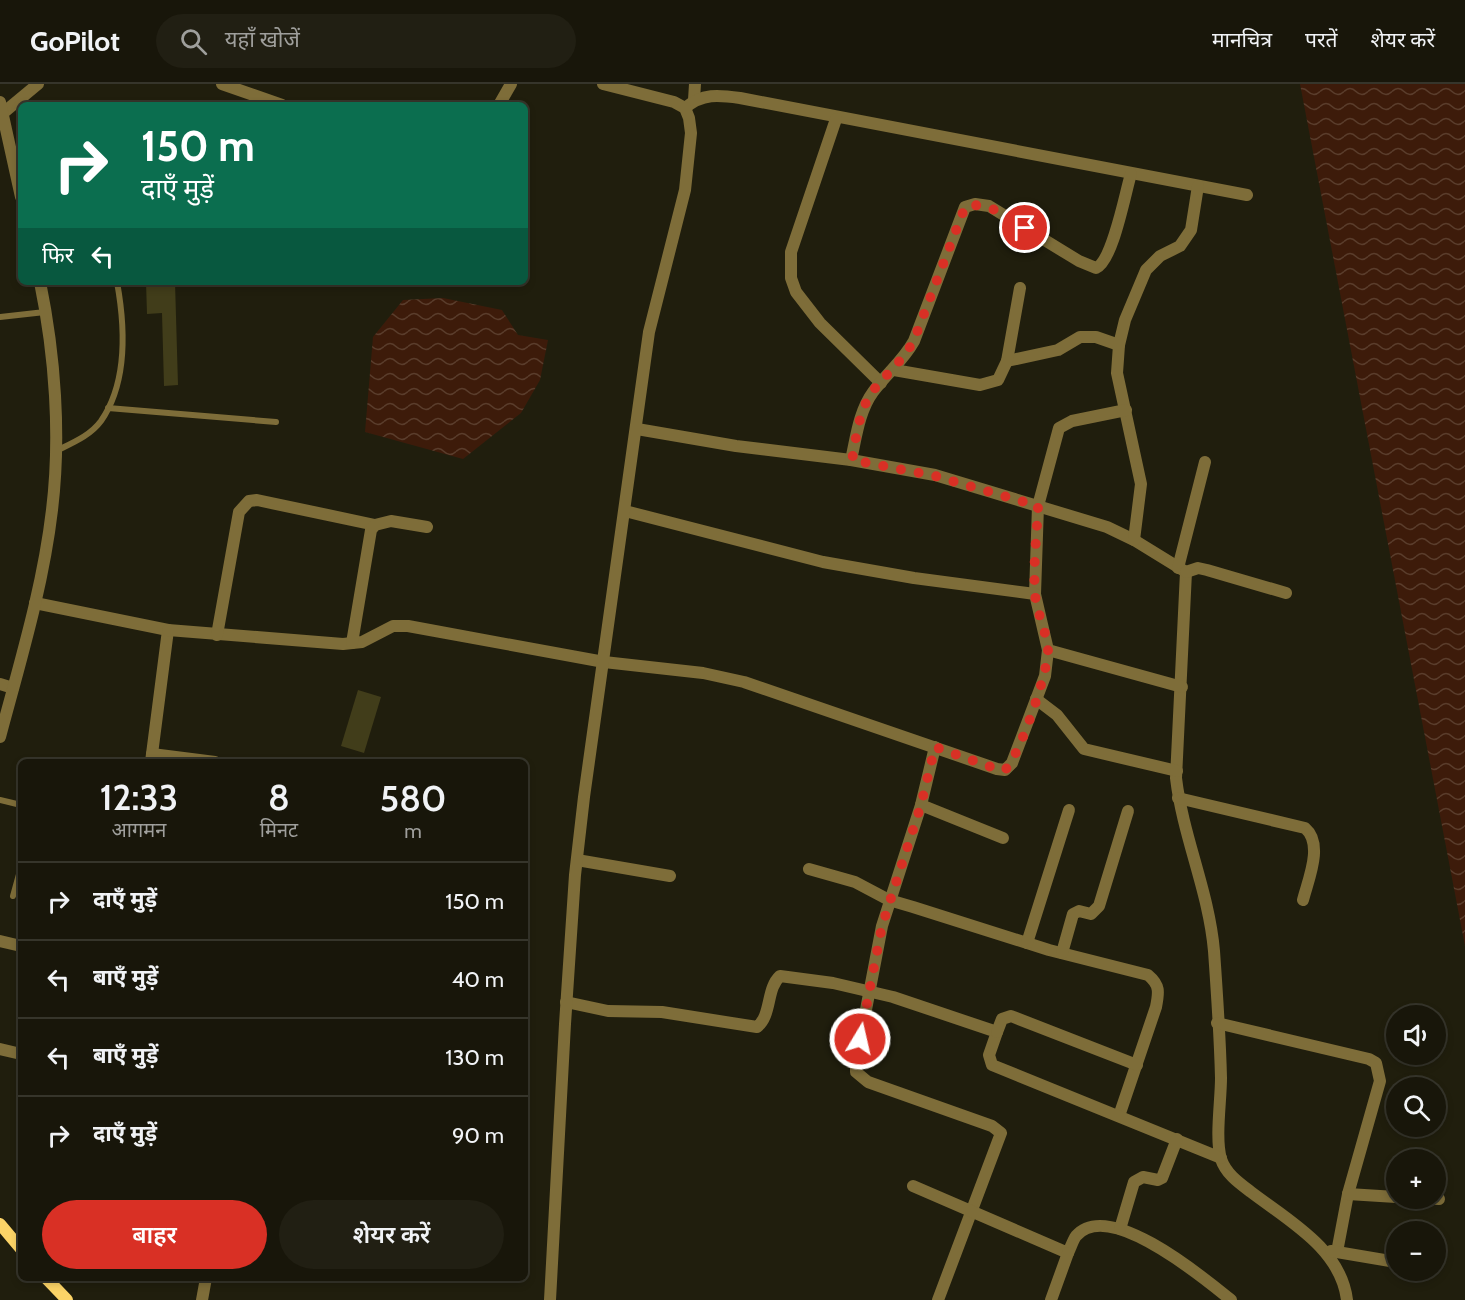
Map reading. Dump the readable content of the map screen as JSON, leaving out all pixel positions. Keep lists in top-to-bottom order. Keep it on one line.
{"page":{"header":"GoPilot","search":"यहाँ खोजें","nav":["मानचित्र","परतें","शेयर करें"],"turn":["150 m","दाएँ मुड़ें"],"then":"फिर","eta":["12:33","आगमन","8","मिनट","580","m"],"list":[{"name":"दाएँ मुड़ें","value":"150 m"},{"name":"बाएँ मुड़ें","value":"40 m"},{"name":"बाएँ मुड़ें","value":"130 m"},{"name":"दाएँ मुड़ें","value":"90 m"}],"map_buttons":["+","−"],"buttons":["बाहर","शेयर करें"]}}
